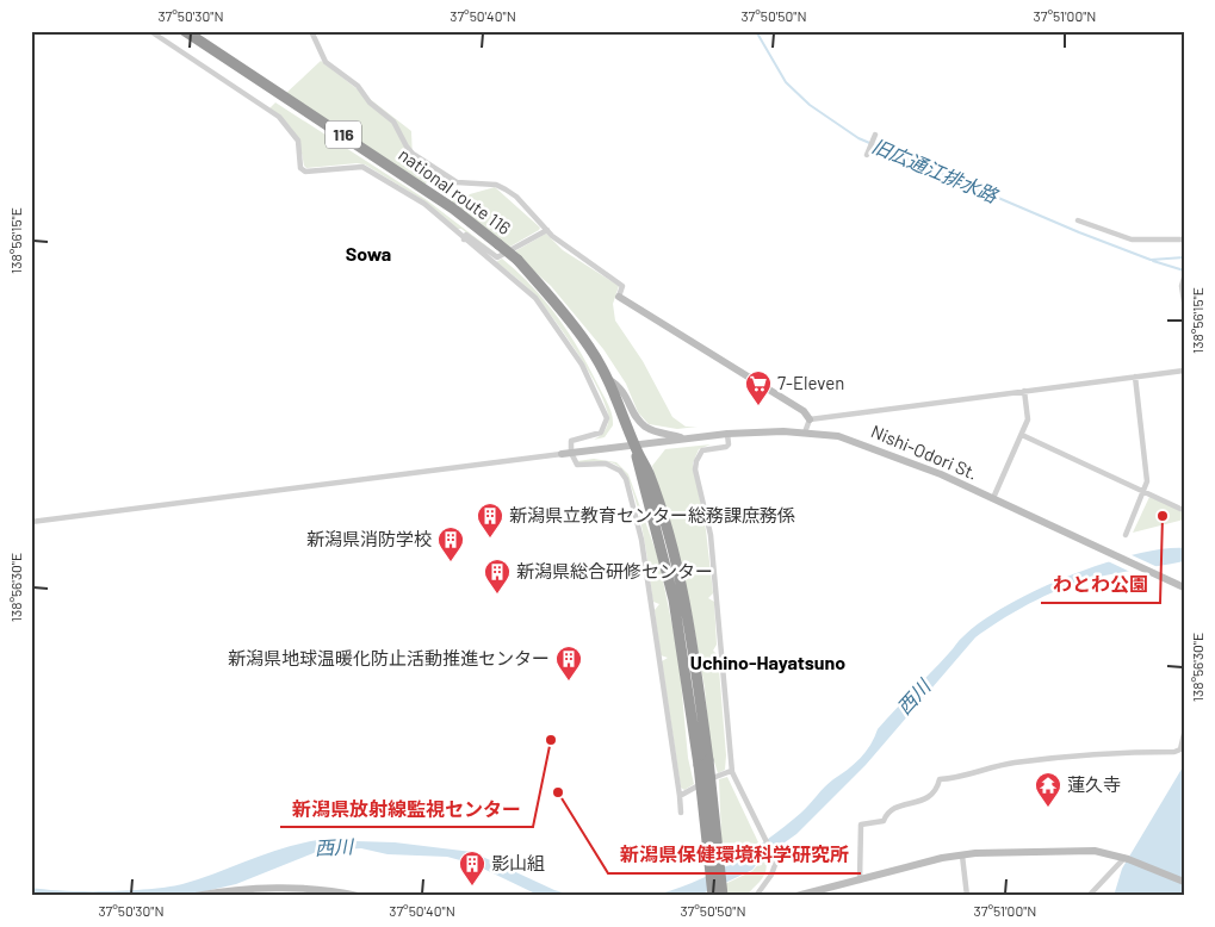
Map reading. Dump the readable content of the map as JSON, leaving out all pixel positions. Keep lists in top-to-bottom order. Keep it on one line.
{"streets":{"highway":["116","national route 116"],"street":["Nishi-Odori St."]},"crossings":[["116","national route 116"],["116","Nishi-Odori St."],["national route 116","Nishi-Odori St."]],"districts":["Sowa","Uchino-Hayatsuno"],"water":["旧広通江排水路","西川"],"places":{"supermarket":["7-Eleven"],"other":["わとわ公園","新潟県放射線監視センター","新潟県保健環境科学研究所"],"building":["新潟県立教育センター総務課庶務係","新潟県消防学校","新潟県総合研修センター","新潟県地球温暖化防止活動推進センター","影山組"],"temple":["蓮久寺"]},"coordinates":["37°50'30\"N","37°50'40\"N","37°50'50\"N","37°51'00\"N","138°56'15\"E","138°56'30\"E"]}
